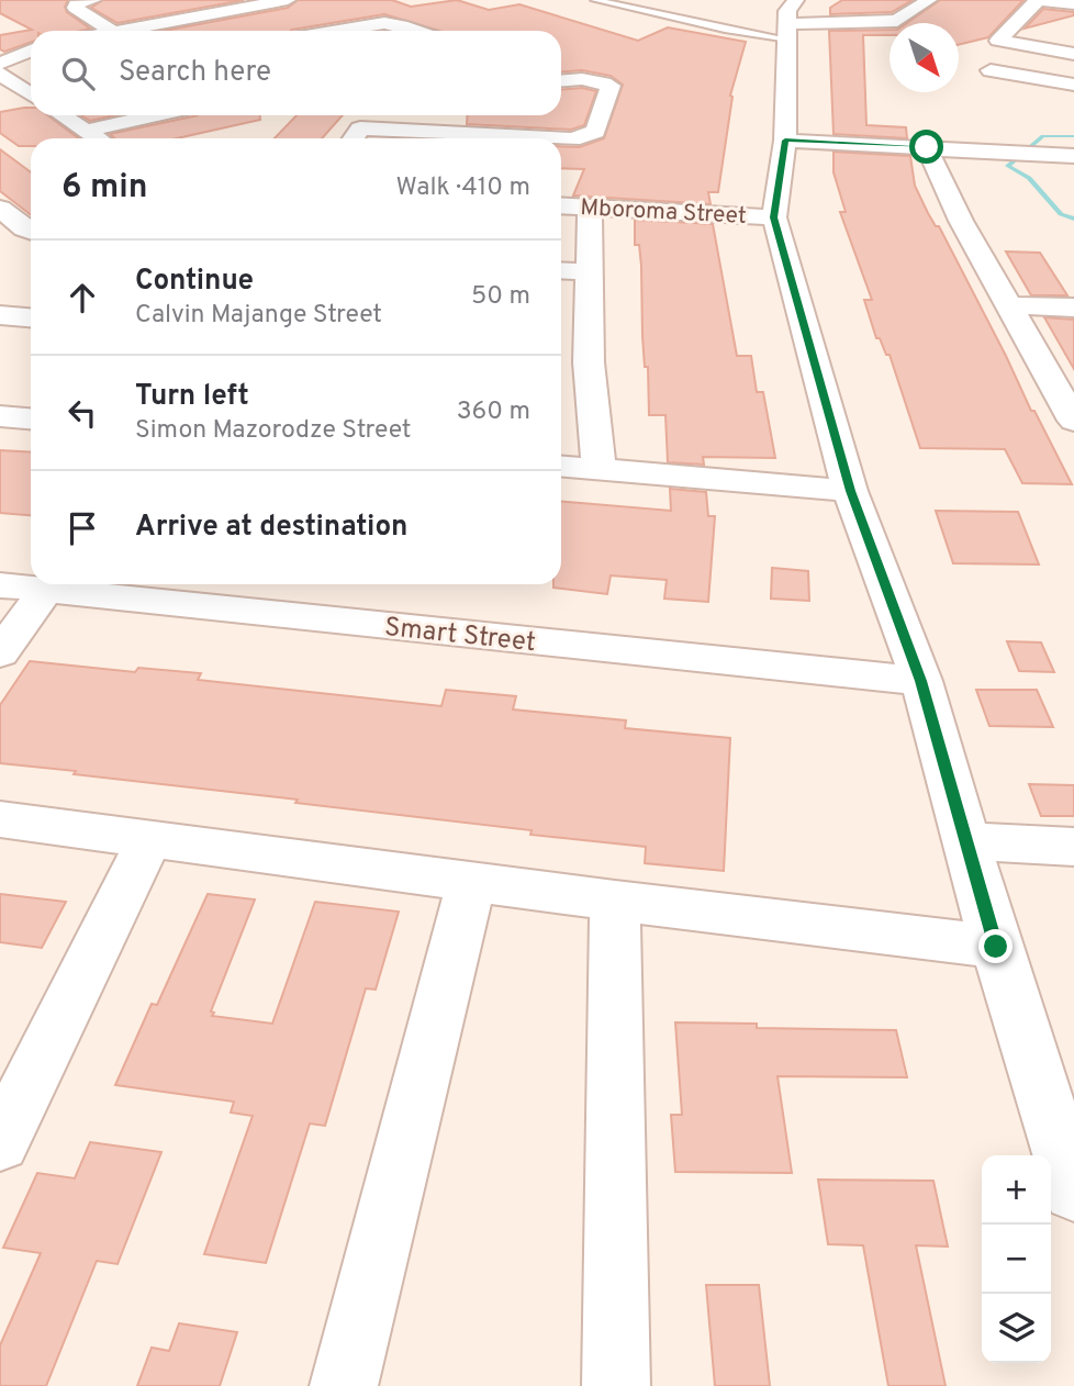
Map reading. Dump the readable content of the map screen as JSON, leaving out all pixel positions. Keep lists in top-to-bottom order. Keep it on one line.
{"streets":{"street":["Mboroma Street","Smart Street"]},"north":"bottom right","page":{"search":"Search here","heading":["6 min","Walk · 410 m"],"list":[["Continue","Calvin Majange Street","50 m"],["Turn left","Simon Mazorodze Street","360 m"],"Arrive at destination"],"map_buttons":["+","−"]}}
